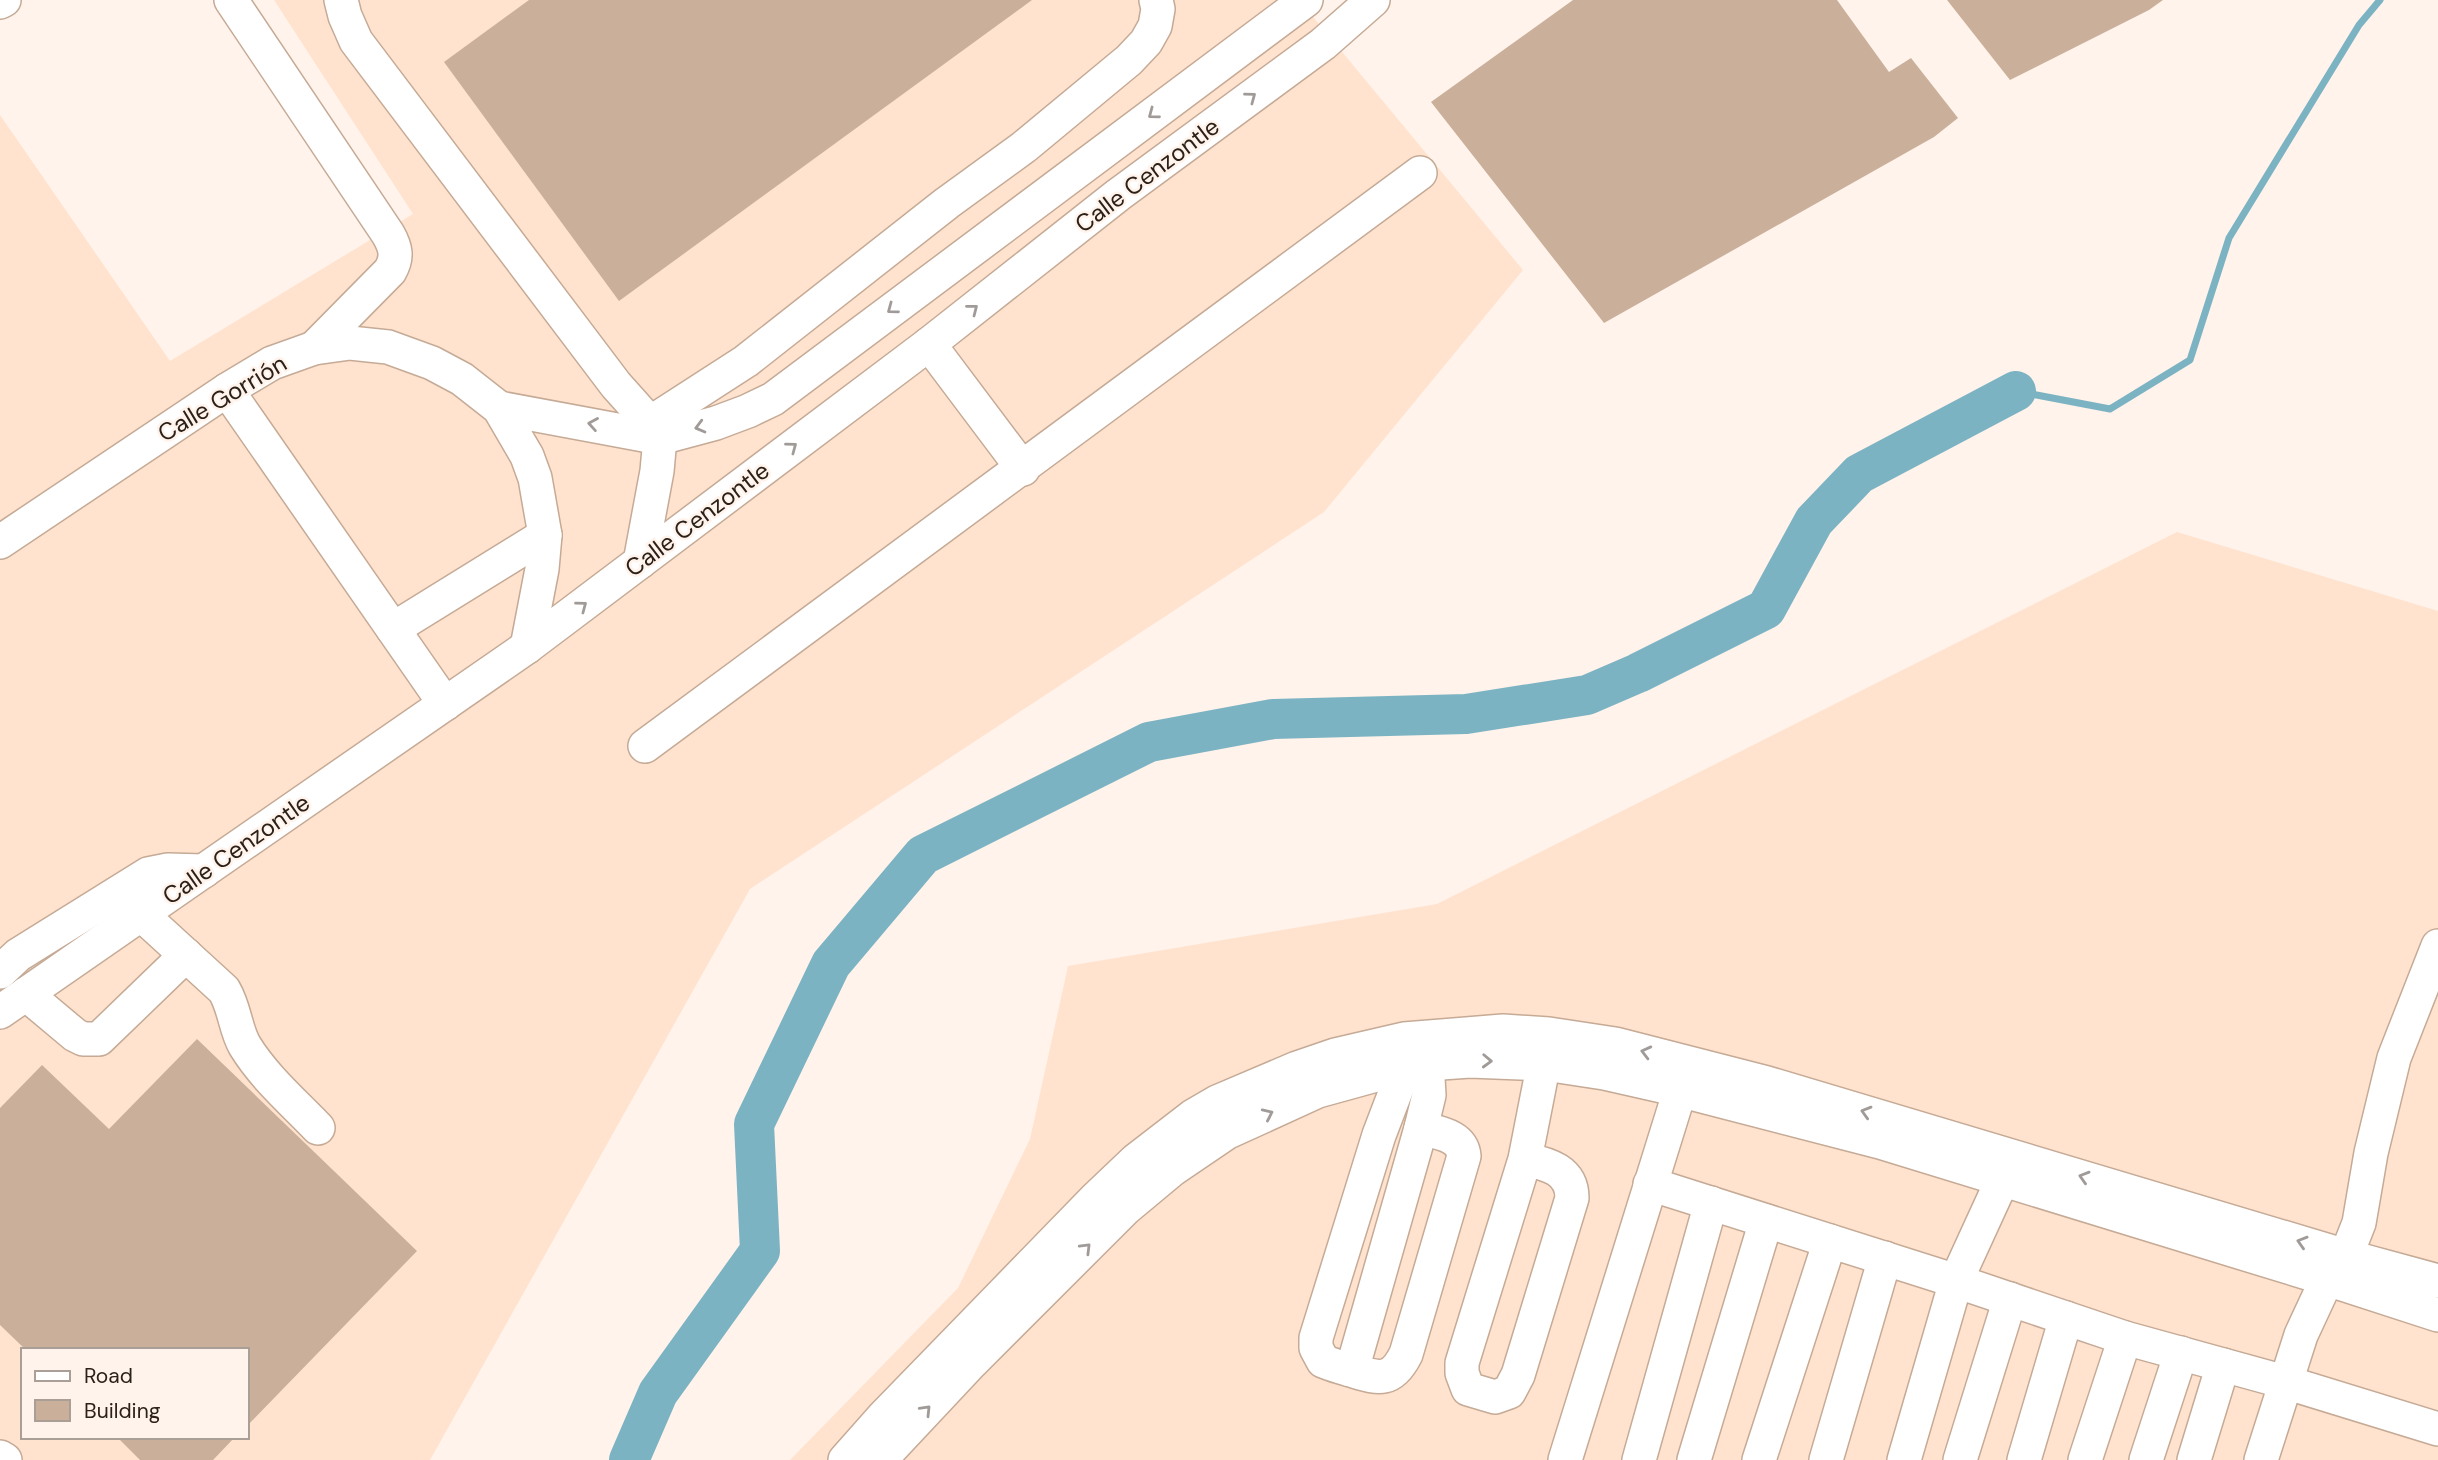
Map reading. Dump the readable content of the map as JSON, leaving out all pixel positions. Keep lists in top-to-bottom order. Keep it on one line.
{"streets":{"street":["Calle Cenzontle","Calle Gorrión"]},"crossings":[["Calle Cenzontle","Calle Gorrión"]],"legend":["Road","Building"]}
